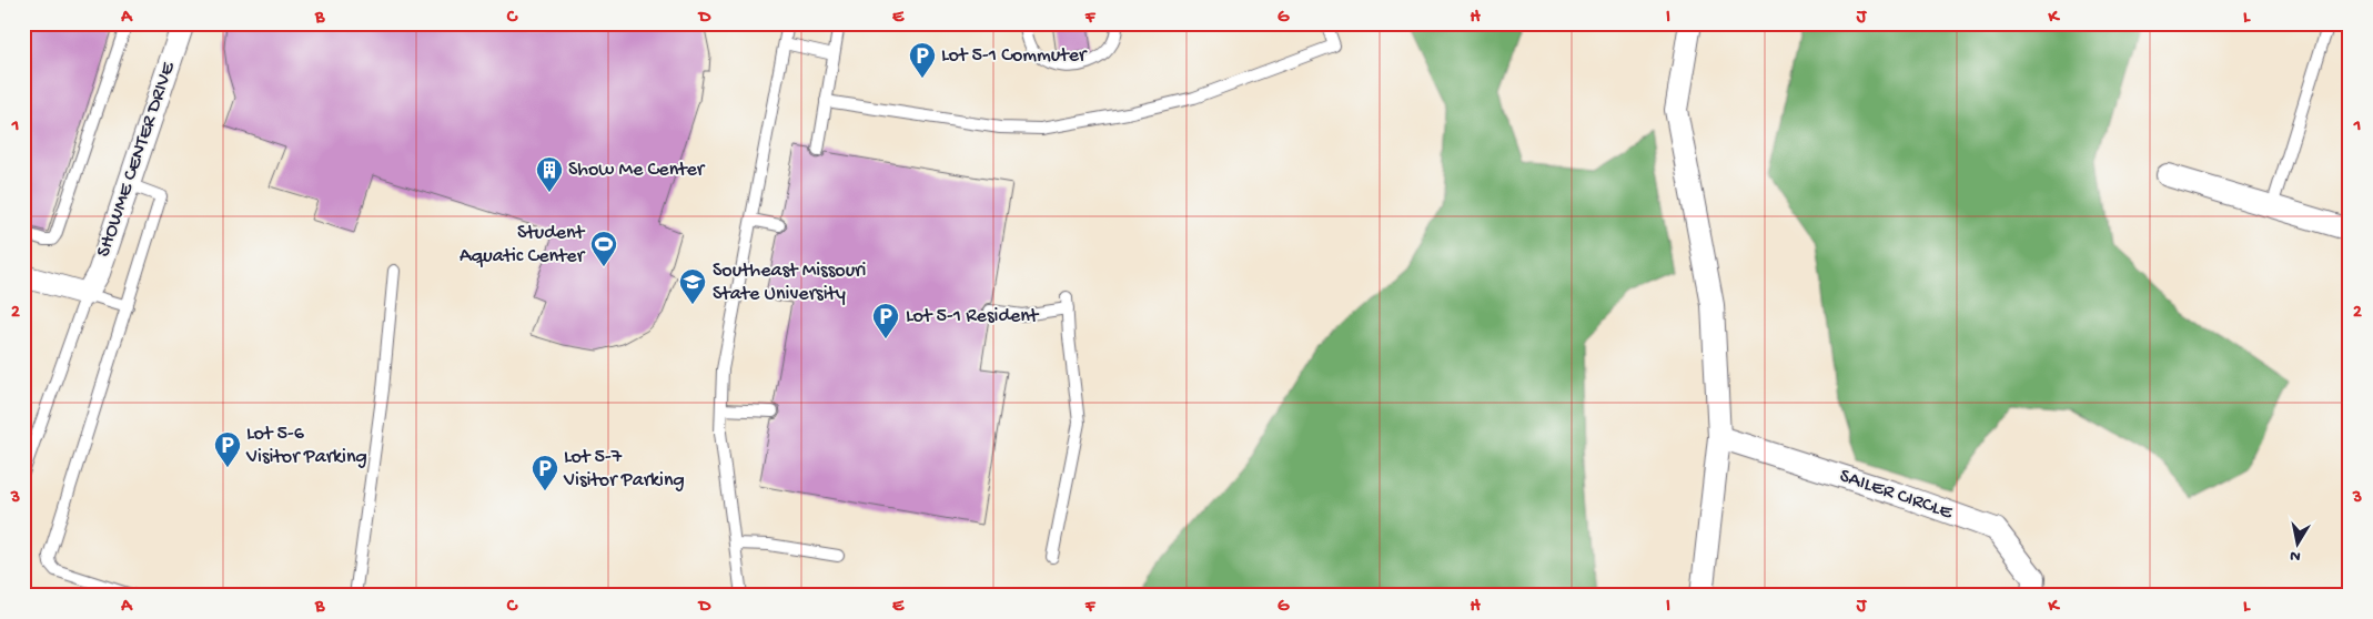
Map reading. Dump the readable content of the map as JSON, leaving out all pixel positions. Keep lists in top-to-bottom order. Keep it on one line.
{"streets":{"street":["SHOWME CENTER DRIVE","SAILER CIRCLE"]},"places":{"parking":["Lot 5-1 Commuter","Lot 5-1 Resident","Lot 5-6 Visitor Parking","Lot 5-7 Visitor Parking"],"building":["Show Me Center"],"sports":["Student Aquatic Center"],"school or university":["Southeast Missouri State University"]},"north":"bottom","grid":{"columns":["A","B","C","D","E","F","G","H","I","J","K","L"],"rows":["1","2","3"]}}
